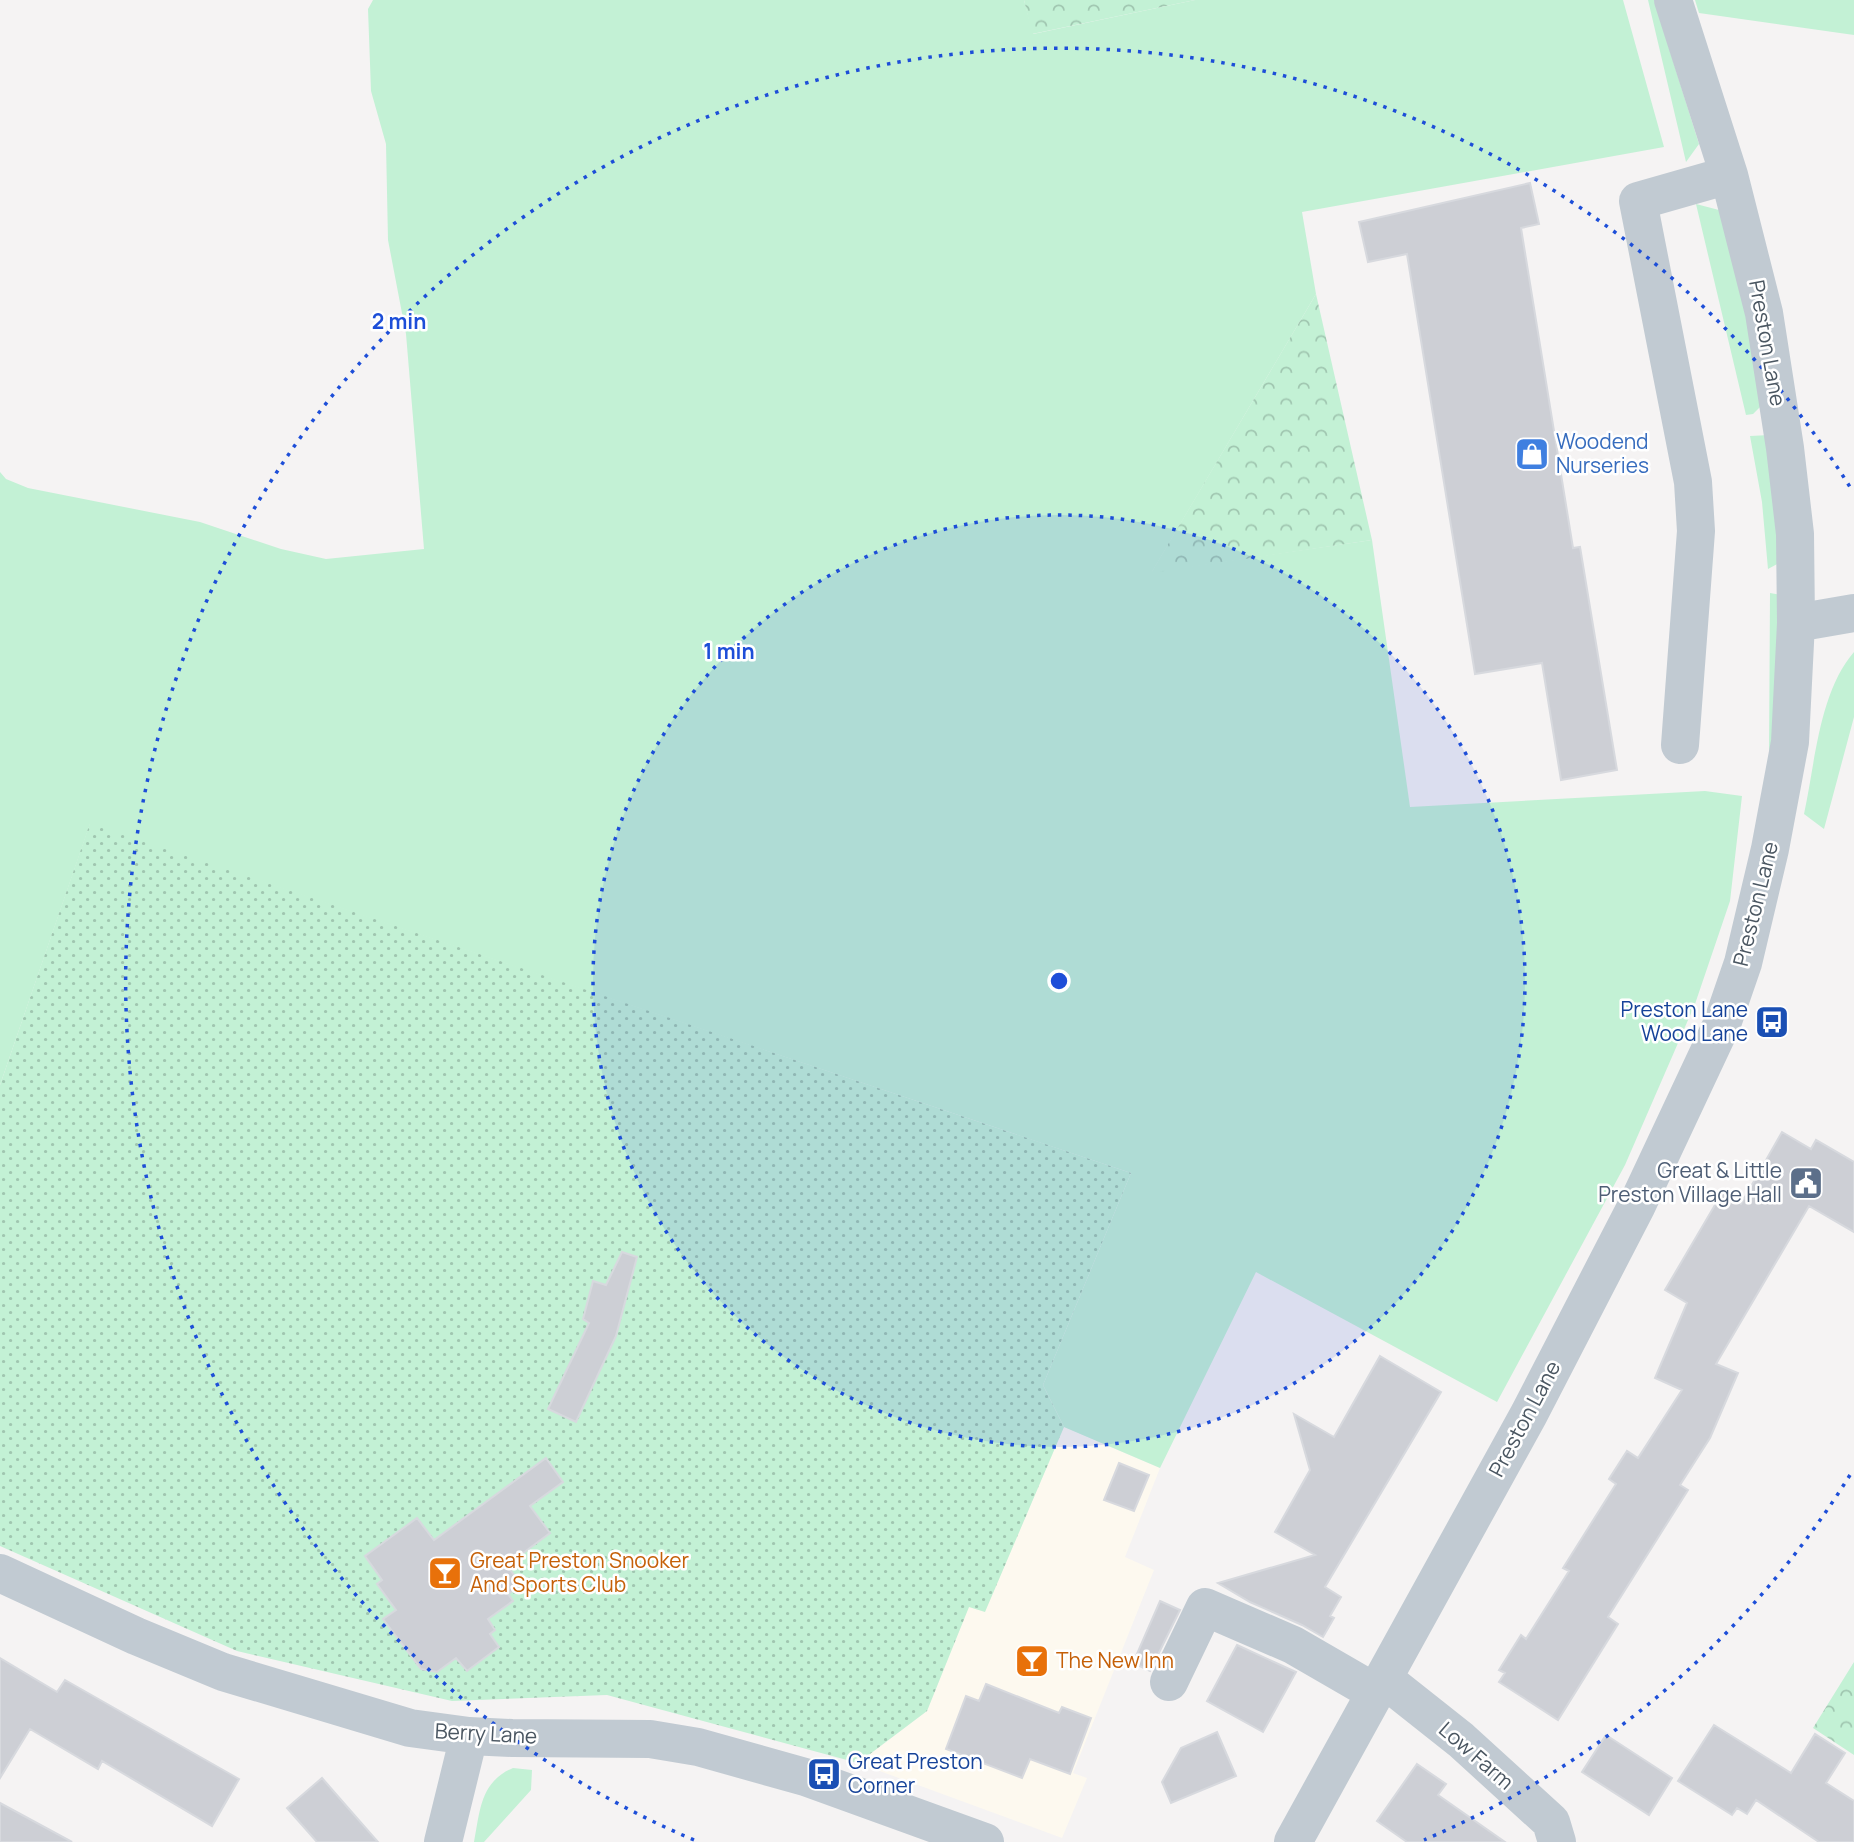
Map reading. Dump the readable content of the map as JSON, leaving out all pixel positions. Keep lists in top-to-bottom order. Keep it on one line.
{"streets":{"street":["Preston Lane","Berry Lane","Low Farm"]},"crossings":[["Preston Lane","Low Farm"]],"places":{"shop":["Woodend Nurseries"],"bus stop":["Preston Lane Wood Lane","Great Preston Corner"],"public building":["Great & Little Preston Village Hall"],"bar":["Great Preston Snooker And Sports Club","The New Inn"]},"rings":["2 min","1 min"]}
